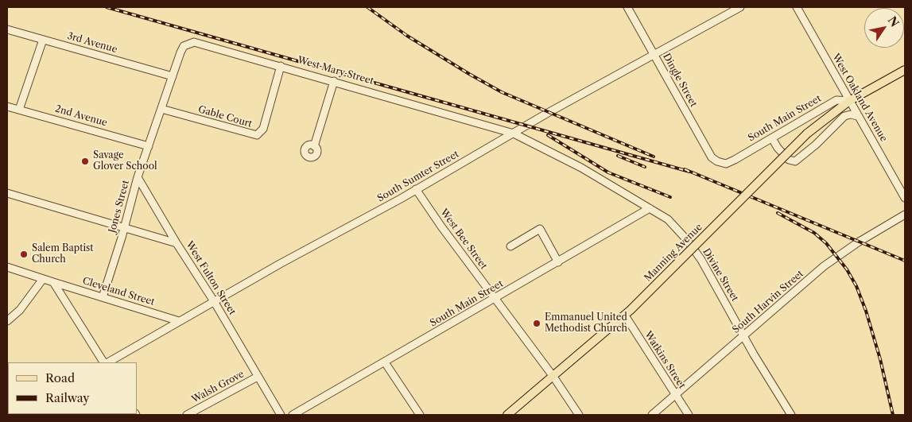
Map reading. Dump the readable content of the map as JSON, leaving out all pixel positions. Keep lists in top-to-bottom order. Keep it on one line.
{"streets":{"main road":["South Main Street","Manning Avenue"],"street":["3rd Avenue","West Mary Street","Dingle Street","West Oakland Avenue","2nd Avenue","Gable Court","South Sumter Street","Jones Street","West Bee Street","Divine Street","West Fulton Street","Cleveland Street","South Harvin Street","Watkins Street","Walsh Grove"]},"crossings":[["3rd Avenue","West Mary Street"],["3rd Avenue","Jones Street"],["West Mary Street","Gable Court"],["West Mary Street","South Sumter Street"],["West Mary Street","Jones Street"],["West Mary Street","Divine Street"],["Dingle Street","South Main Street"],["Dingle Street","South Sumter Street"],["West Oakland Avenue","South Main Street"],["West Oakland Avenue","Manning Avenue"],["2nd Avenue","Jones Street"],["Gable Court","Jones Street"],["South Main Street","West Bee Street"],["South Main Street","Manning Avenue"],["South Main Street","Divine Street"],["South Sumter Street","West Bee Street"],["South Sumter Street","Divine Street"],["South Sumter Street","West Fulton Street"],["South Sumter Street","Cleveland Street"],["Jones Street","West Fulton Street"],["Jones Street","Cleveland Street"],["West Bee Street","Manning Avenue"],["Manning Avenue","Watkins Street"],["Divine Street","South Harvin Street"],["West Fulton Street","Walsh Grove"],["South Harvin Street","Watkins Street"]],"places":["Savage Glover School","Salem Baptist Church","Emmanuel United Methodist Church"],"legend":["Road","Railway"],"north":"top right"}
